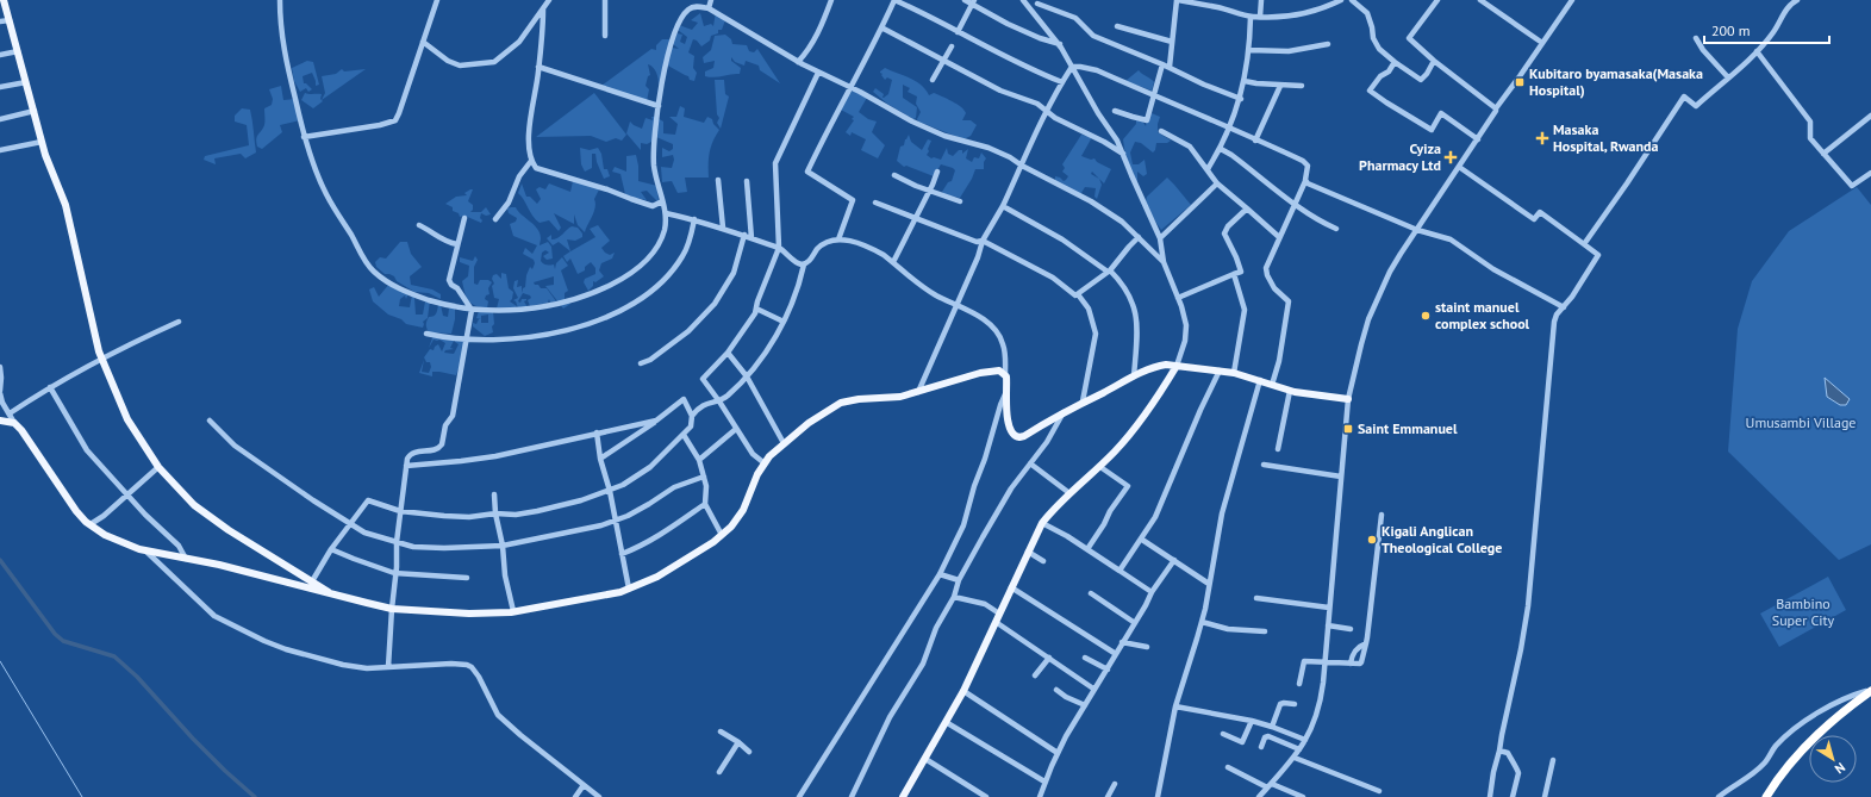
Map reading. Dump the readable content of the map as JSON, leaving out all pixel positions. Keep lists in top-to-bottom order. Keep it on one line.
{"parks":["Umusambi Village","Bambino Super City"],"places":{"transit":["Kubitaro byamasaka(Masaka Hospital)","Saint Emmanuel"],"health":["Masaka Hospital, Rwanda","Cyiza Pharmacy Ltd"],"other":["staint manuel complex school","Kigali Anglican Theological College"]},"scale_bar":"200 m","north":"bottom right"}
